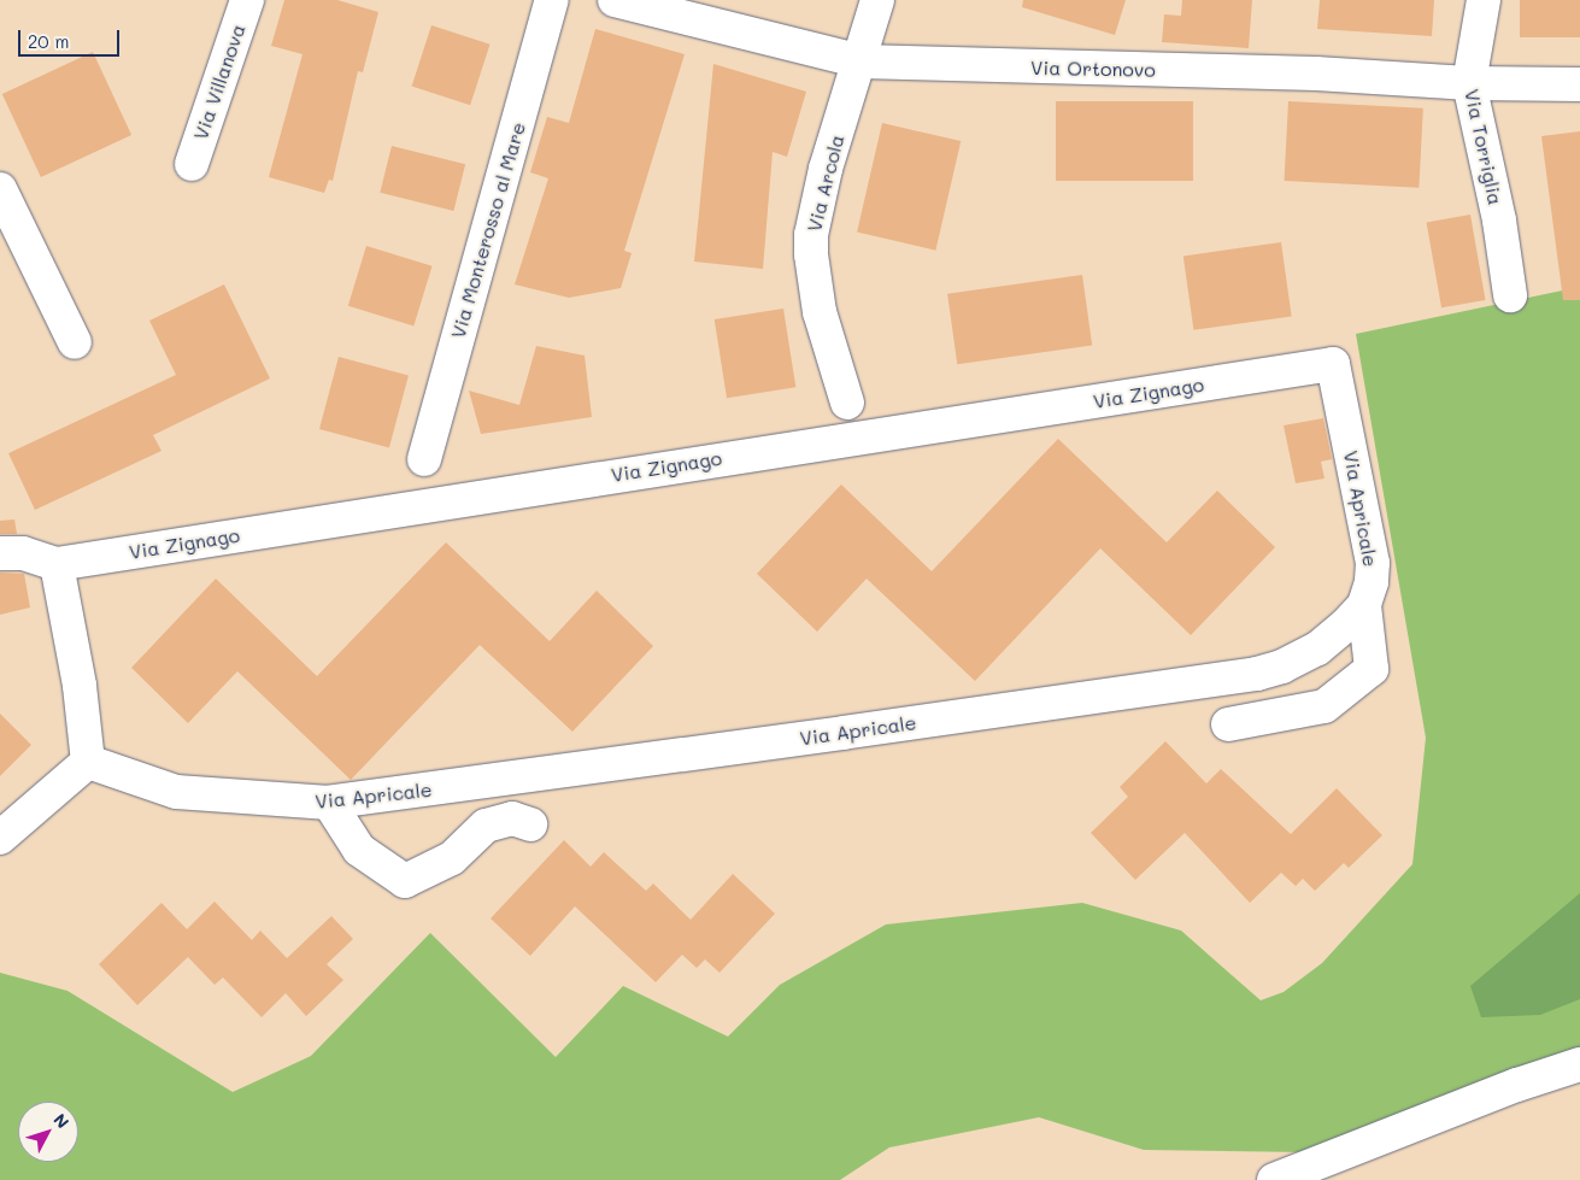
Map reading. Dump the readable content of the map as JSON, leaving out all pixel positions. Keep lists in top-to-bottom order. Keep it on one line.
{"streets":{"street":["Via Ortonovo","Via Villanova","Via Torriglia","Via Arcola","Via Monterosso al Mare","Via Zignago","Via Apricale"]},"crossings":[["Via Ortonovo","Via Torriglia"],["Via Ortonovo","Via Arcola"],["Via Zignago","Via Apricale"]],"scale_bar":"20 m","north":"top right"}
